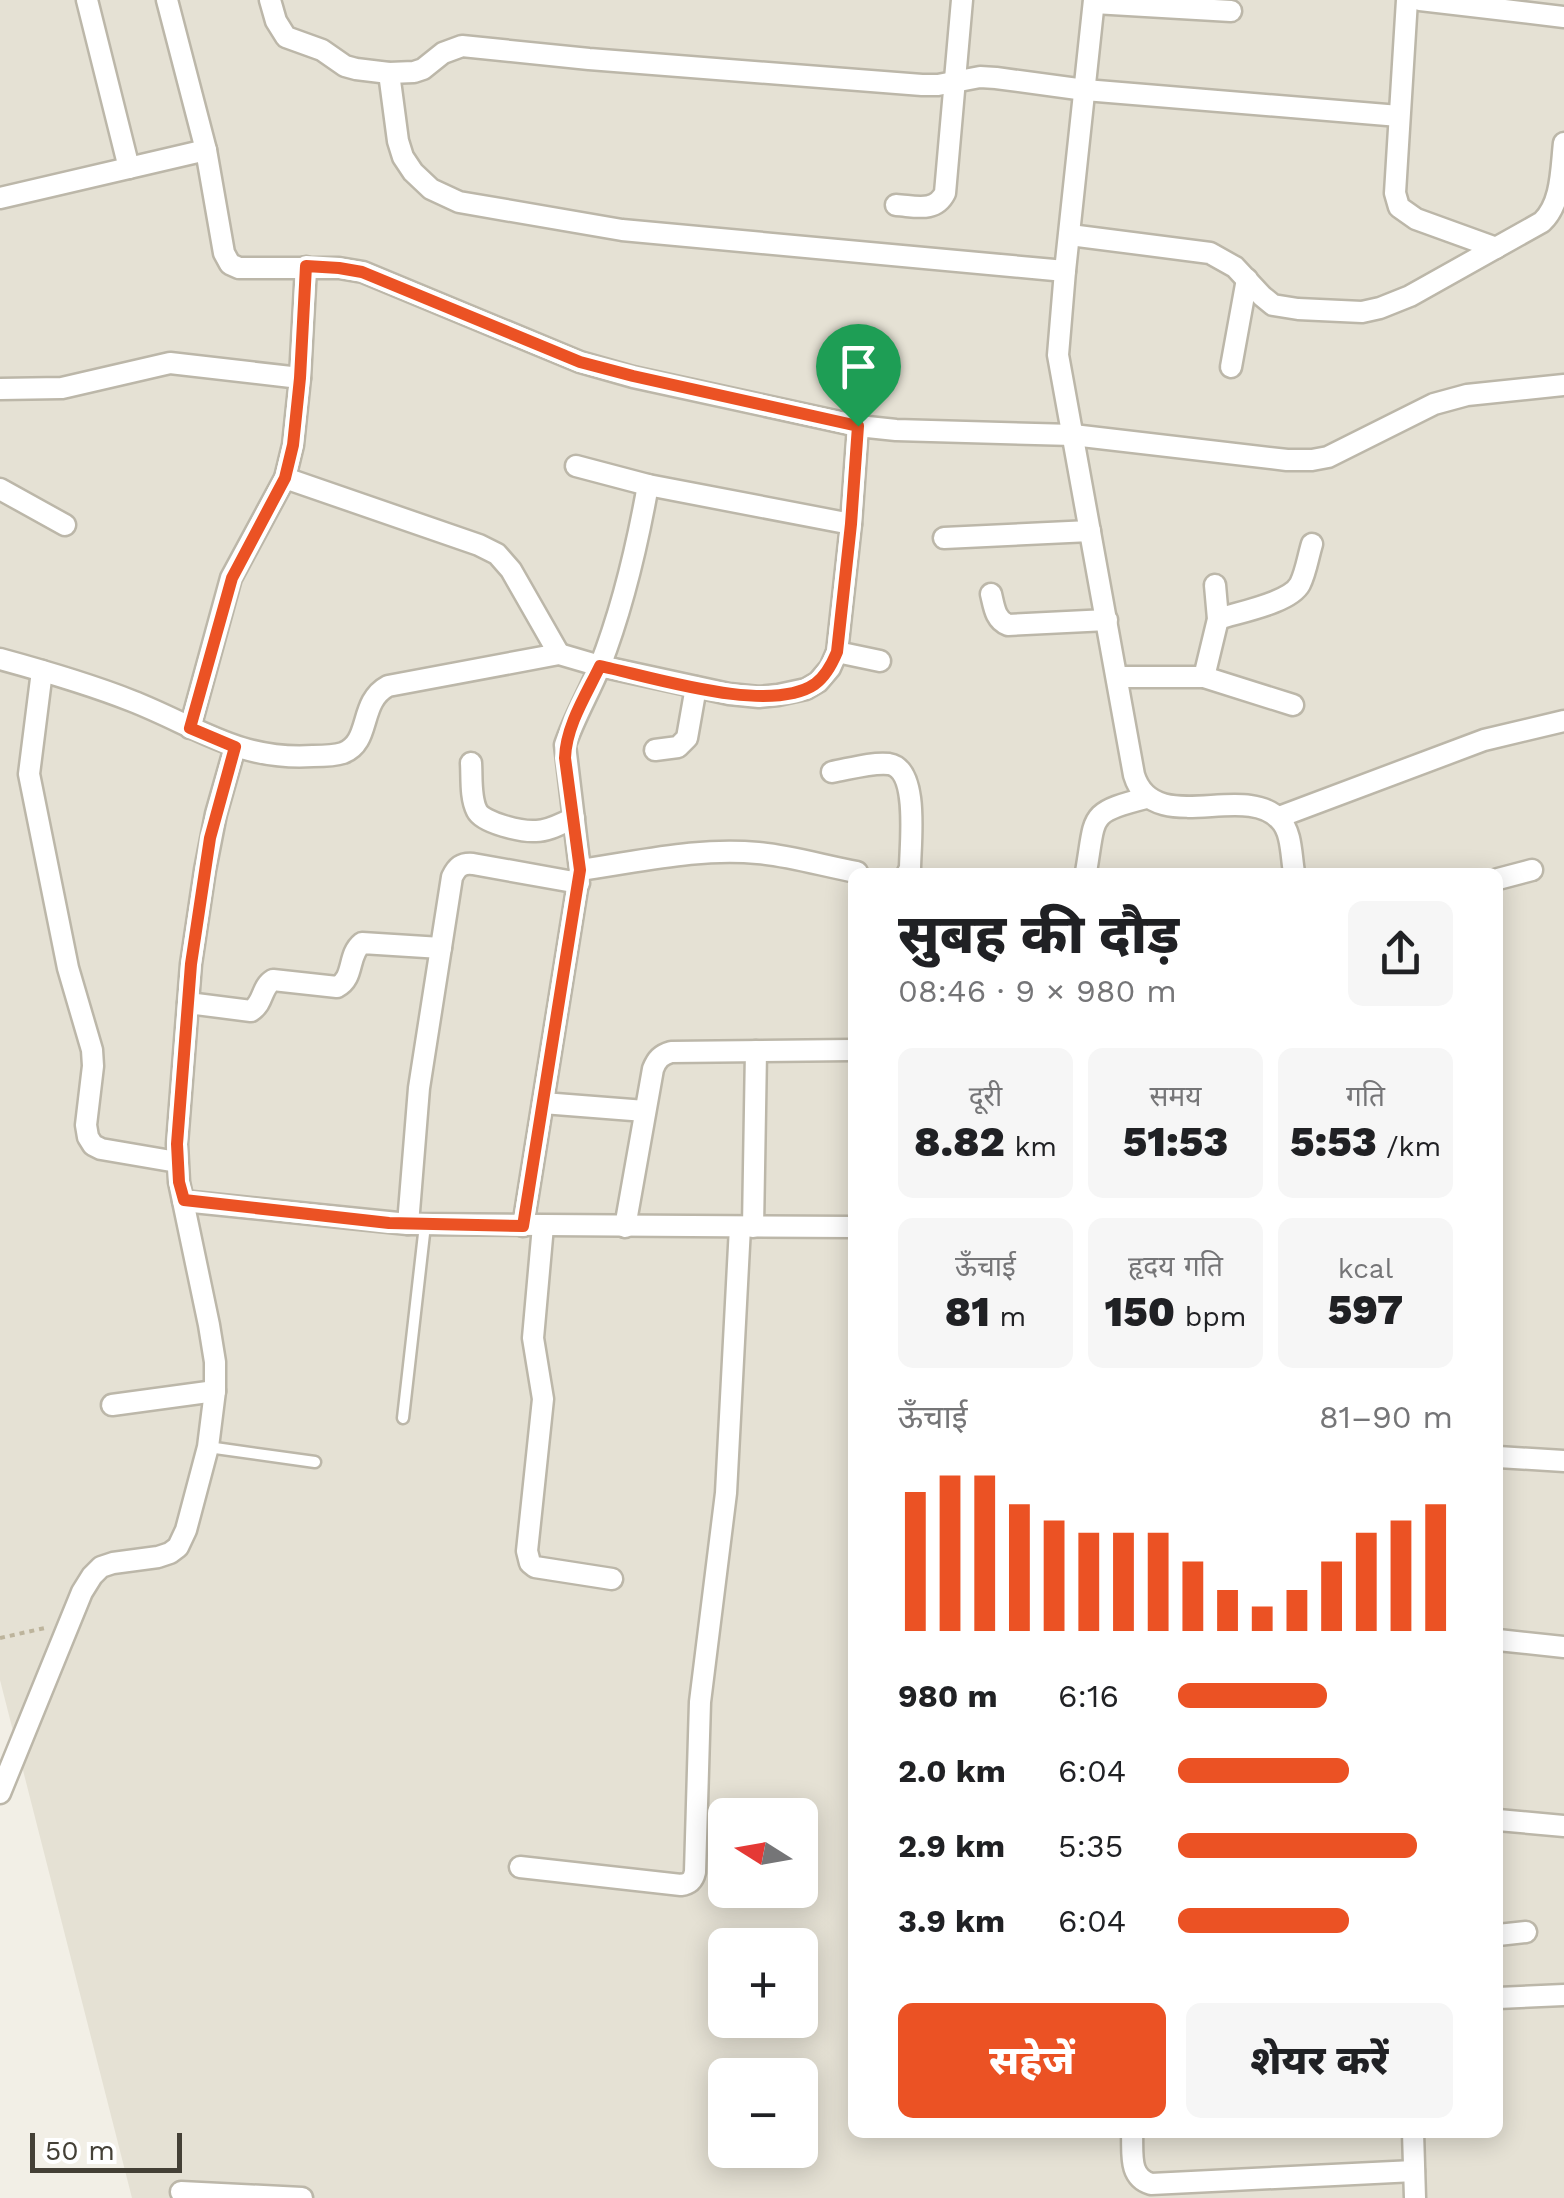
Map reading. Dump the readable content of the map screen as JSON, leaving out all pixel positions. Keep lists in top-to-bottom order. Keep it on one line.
{"scale_bar":"50 m","north":"left","page":{"heading":["सुबह की दौड़","08:46 · 9 × 980 m"],"stats":[["दूरी","8.82 km"],["समय","51:53"],["गति","5:53 /km"],["ऊँचाई","81 m"],["हृदय गति","150 bpm"],["kcal","597"]],"chart":["ऊँचाई","81–90 m"],"list":[{"name":"980 m","note":"6:16"},{"name":"2.0 km","note":"6:04"},{"name":"2.9 km","note":"5:35"},{"name":"3.9 km","note":"6:04"}],"map_buttons":["+","−"],"buttons":["सहेजें","शेयर करें"],"scale":"50 m"}}
